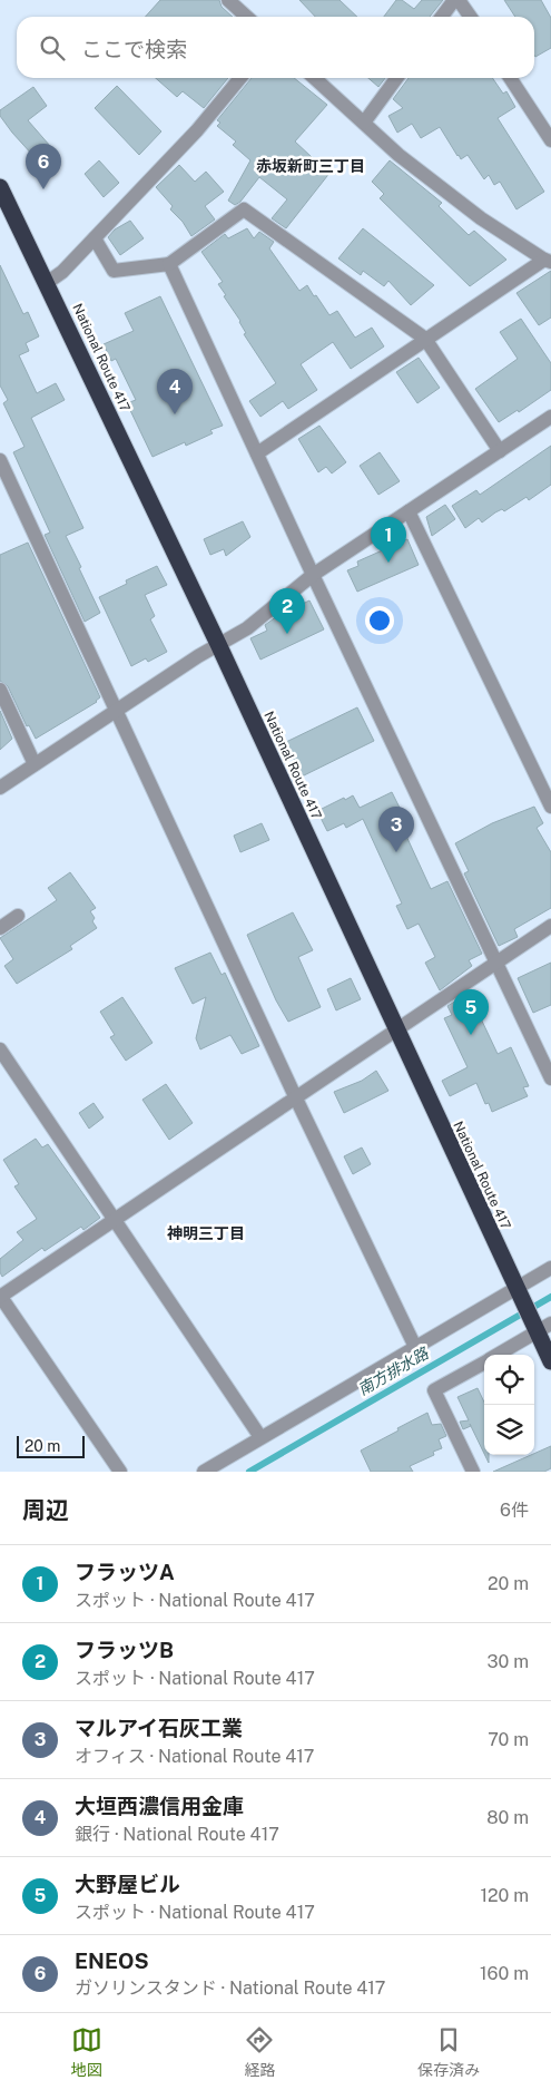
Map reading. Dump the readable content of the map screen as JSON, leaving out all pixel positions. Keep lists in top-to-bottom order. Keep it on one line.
{"streets":{"highway":["National Route 417"]},"districts":["赤坂新町三丁目","神明三丁目"],"water":["南方排水路"],"scale_bar":"20 m","page":{"search":"ここで検索","pins":["6","4","1","2","3","5"],"scale":"20 m","heading":["周辺","6件"],"list":[{"mark":"1","name":"フラッツA","note":"スポット · National Route 417","value":"20 m"},{"mark":"2","name":"フラッツB","note":"スポット · National Route 417","value":"30 m"},{"mark":"3","name":"マルアイ石灰工業","note":"オフィス · National Route 417","value":"70 m"},{"mark":"4","name":"大垣西濃信用金庫","note":"銀行 · National Route 417","value":"80 m"},{"mark":"5","name":"大野屋ビル","note":"スポット · National Route 417","value":"120 m"},{"mark":"6","name":"ENEOS","note":"ガソリンスタンド · National Route 417","value":"160 m"}],"nav":["地図","経路","保存済み"]}}
